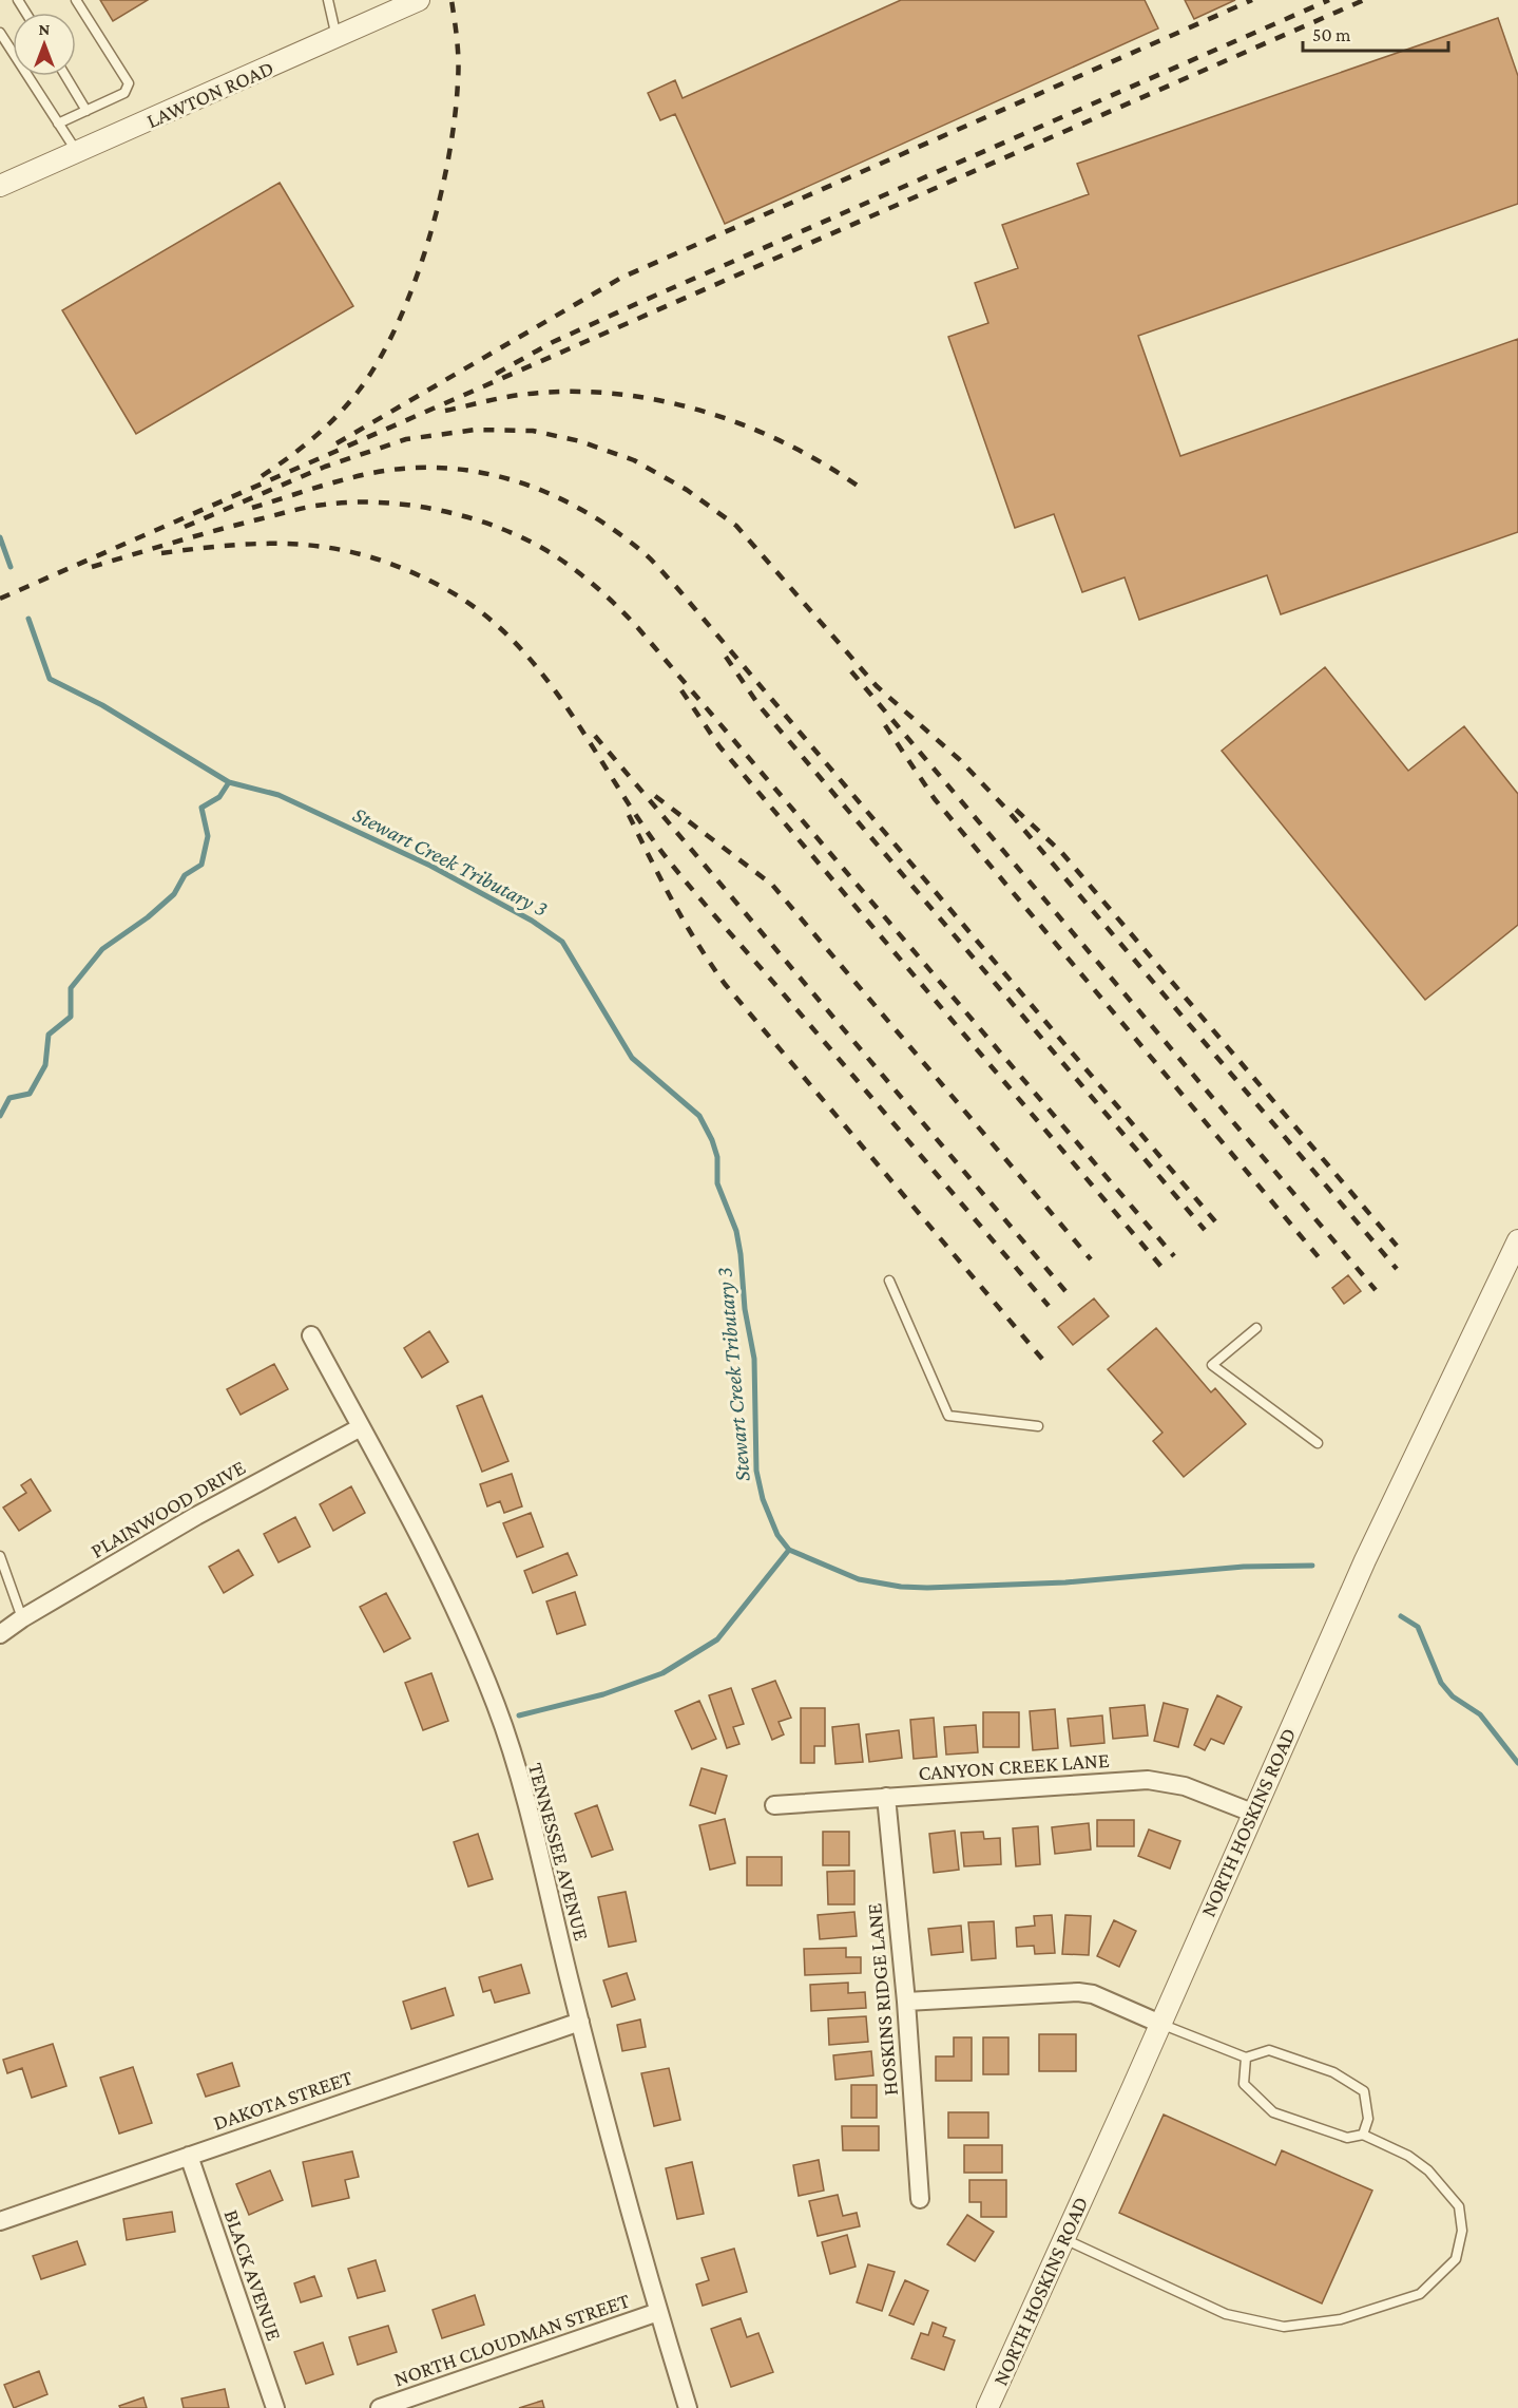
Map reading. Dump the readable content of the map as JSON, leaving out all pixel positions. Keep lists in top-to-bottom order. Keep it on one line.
{"streets":{"street":["LAWTON ROAD","PLAINWOOD DRIVE","CANYON CREEK LANE","NORTH HOSKINS ROAD","TENNESSEE AVENUE","HOSKINS RIDGE LANE","DAKOTA STREET","BLACK AVENUE","NORTH CLOUDMAN STREET"]},"crossings":[["PLAINWOOD DRIVE","TENNESSEE AVENUE"],["CANYON CREEK LANE","NORTH HOSKINS ROAD"],["CANYON CREEK LANE","HOSKINS RIDGE LANE"],["TENNESSEE AVENUE","DAKOTA STREET"],["TENNESSEE AVENUE","NORTH CLOUDMAN STREET"],["DAKOTA STREET","BLACK AVENUE"]],"water":["Stewart Creek Tributary 3"],"scale_bar":"50 m","north":"top"}
